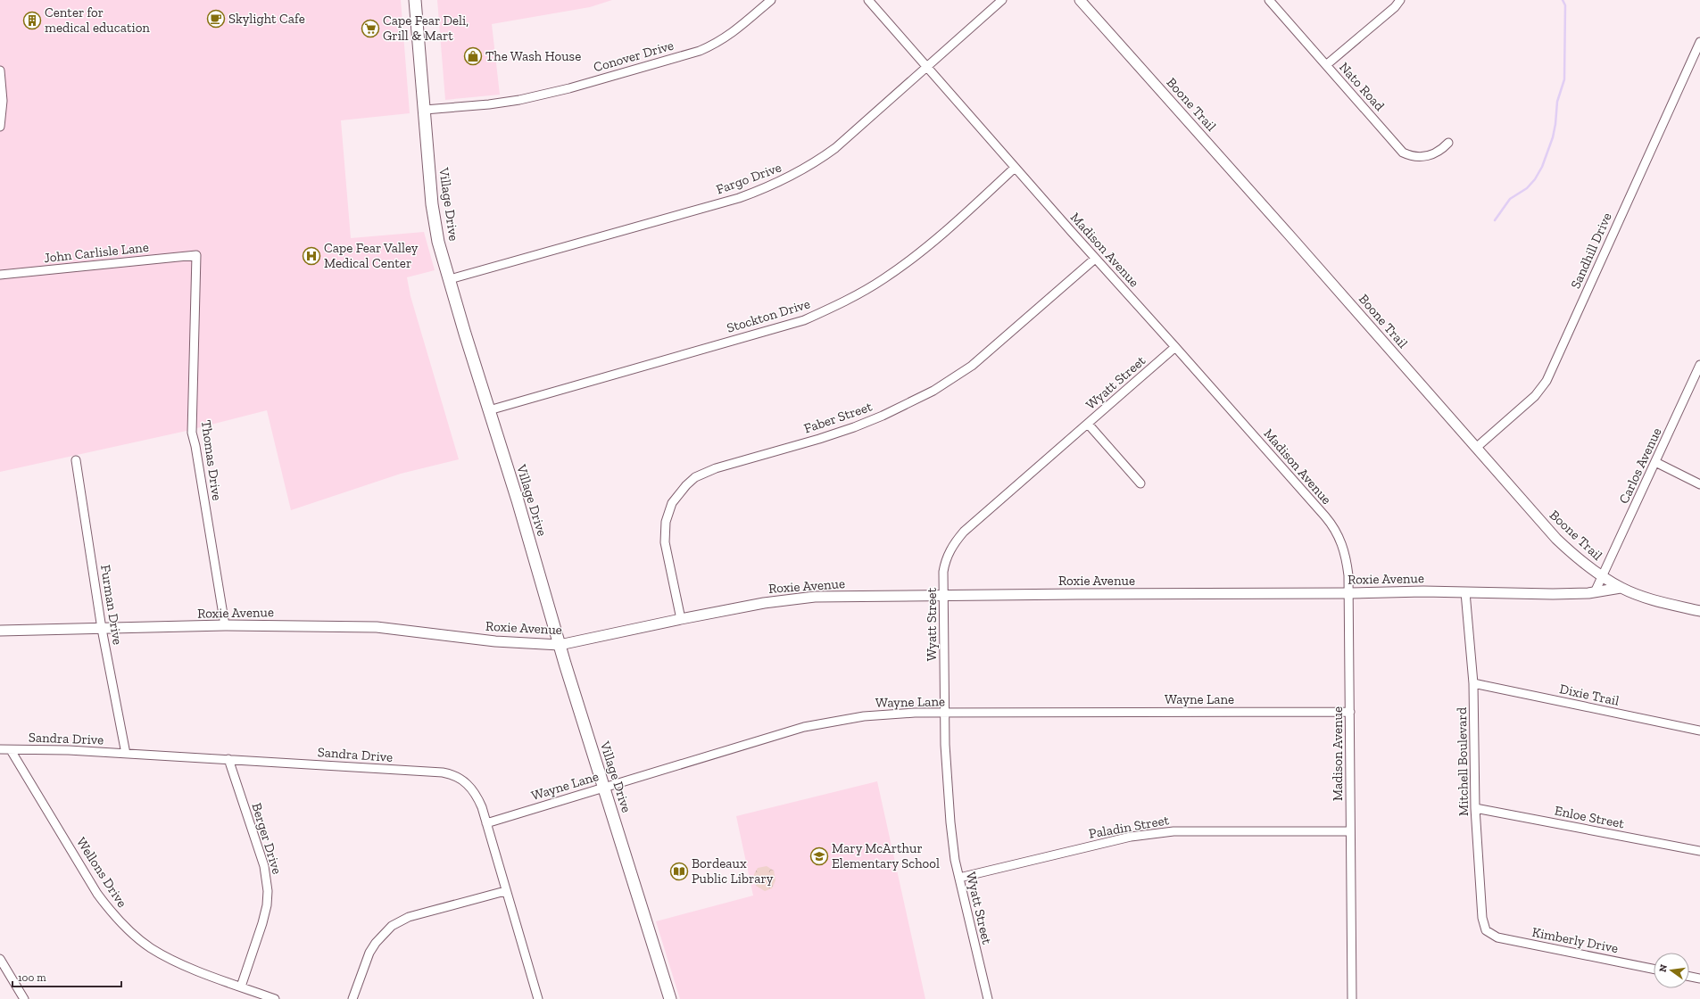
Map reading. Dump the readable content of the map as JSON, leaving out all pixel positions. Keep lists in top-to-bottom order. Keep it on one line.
{"streets":{"main road":["Village Drive"],"street":["Conover Drive","Nato Road","Boone Trail","Fargo Drive","Madison Avenue","Sandhill Drive","John Carlisle Lane","Stockton Drive","Wyatt Street","Faber Street","Thomas Drive","Carlos Avenue","Roxie Avenue","Furman Drive","Dixie Trail","Wayne Lane","Sandra Drive","Mitchell Boulevard","Enloe Street","Paladin Street","Berger Drive","Wellons Drive","Kimberly Drive"]},"crossings":[["Conover Drive","Village Drive"],["Boone Trail","Sandhill Drive"],["Boone Trail","Carlos Avenue"],["Boone Trail","Roxie Avenue"],["Fargo Drive","Village Drive"],["Fargo Drive","Madison Avenue"],["Village Drive","Stockton Drive"],["Village Drive","Roxie Avenue"],["Village Drive","Wayne Lane"],["Madison Avenue","Stockton Drive"],["Madison Avenue","Wyatt Street"],["Madison Avenue","Faber Street"],["Madison Avenue","Roxie Avenue"],["Madison Avenue","Wayne Lane"],["Madison Avenue","Paladin Street"],["John Carlisle Lane","Thomas Drive"],["Wyatt Street","Roxie Avenue"],["Wyatt Street","Wayne Lane"],["Wyatt Street","Paladin Street"],["Faber Street","Roxie Avenue"],["Thomas Drive","Roxie Avenue"],["Carlos Avenue","Roxie Avenue"],["Roxie Avenue","Furman Drive"],["Roxie Avenue","Mitchell Boulevard"],["Furman Drive","Sandra Drive"],["Dixie Trail","Mitchell Boulevard"],["Wayne Lane","Sandra Drive"],["Sandra Drive","Berger Drive"],["Sandra Drive","Wellons Drive"],["Mitchell Boulevard","Enloe Street"],["Mitchell Boulevard","Kimberly Drive"],["Berger Drive","Wellons Drive"]],"places":{"cafe":["Skylight Cafe"],"building":["Center for medical education"],"supermarket":["Cape Fear Deli, Grill & Mart"],"shop":["The Wash House"],"hospital":["Cape Fear Valley Medical Center"],"school or university":["Mary McArthur Elementary School"],"library":["Bordeaux Public Library"]},"scale_bar":"100 m","north":"left"}
